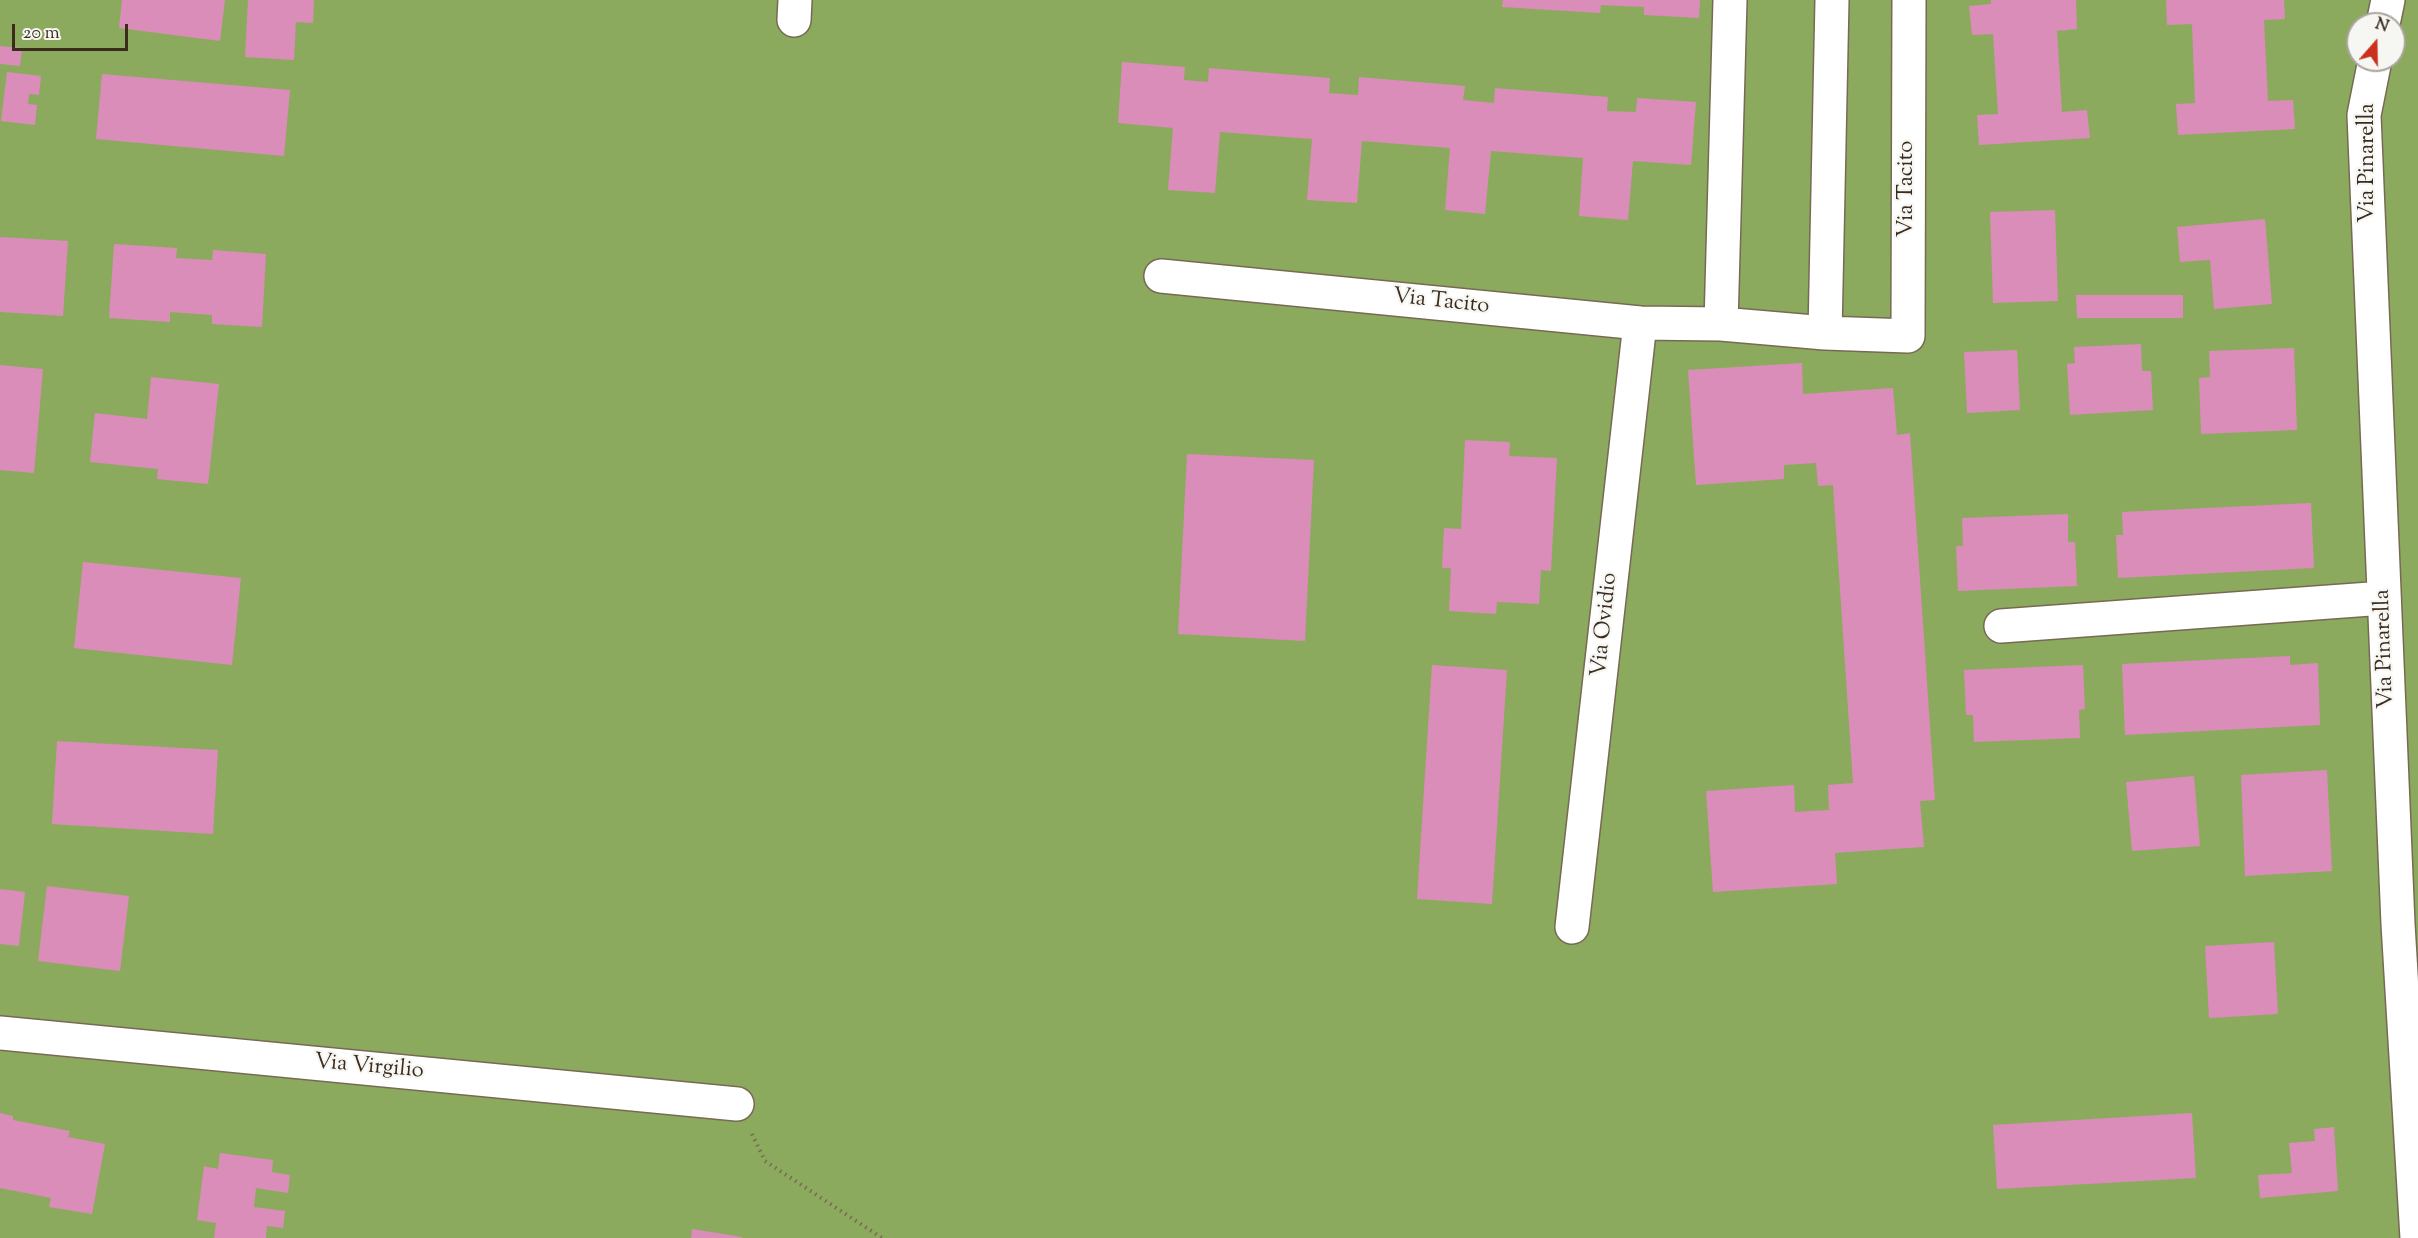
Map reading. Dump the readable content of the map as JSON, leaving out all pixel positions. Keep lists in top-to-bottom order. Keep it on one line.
{"streets":{"street":["Via Pinarella","Via Tacito","Via Ovidio","Via Virgilio"]},"crossings":[["Via Tacito","Via Ovidio"]],"scale_bar":"20 m","north":"top"}
